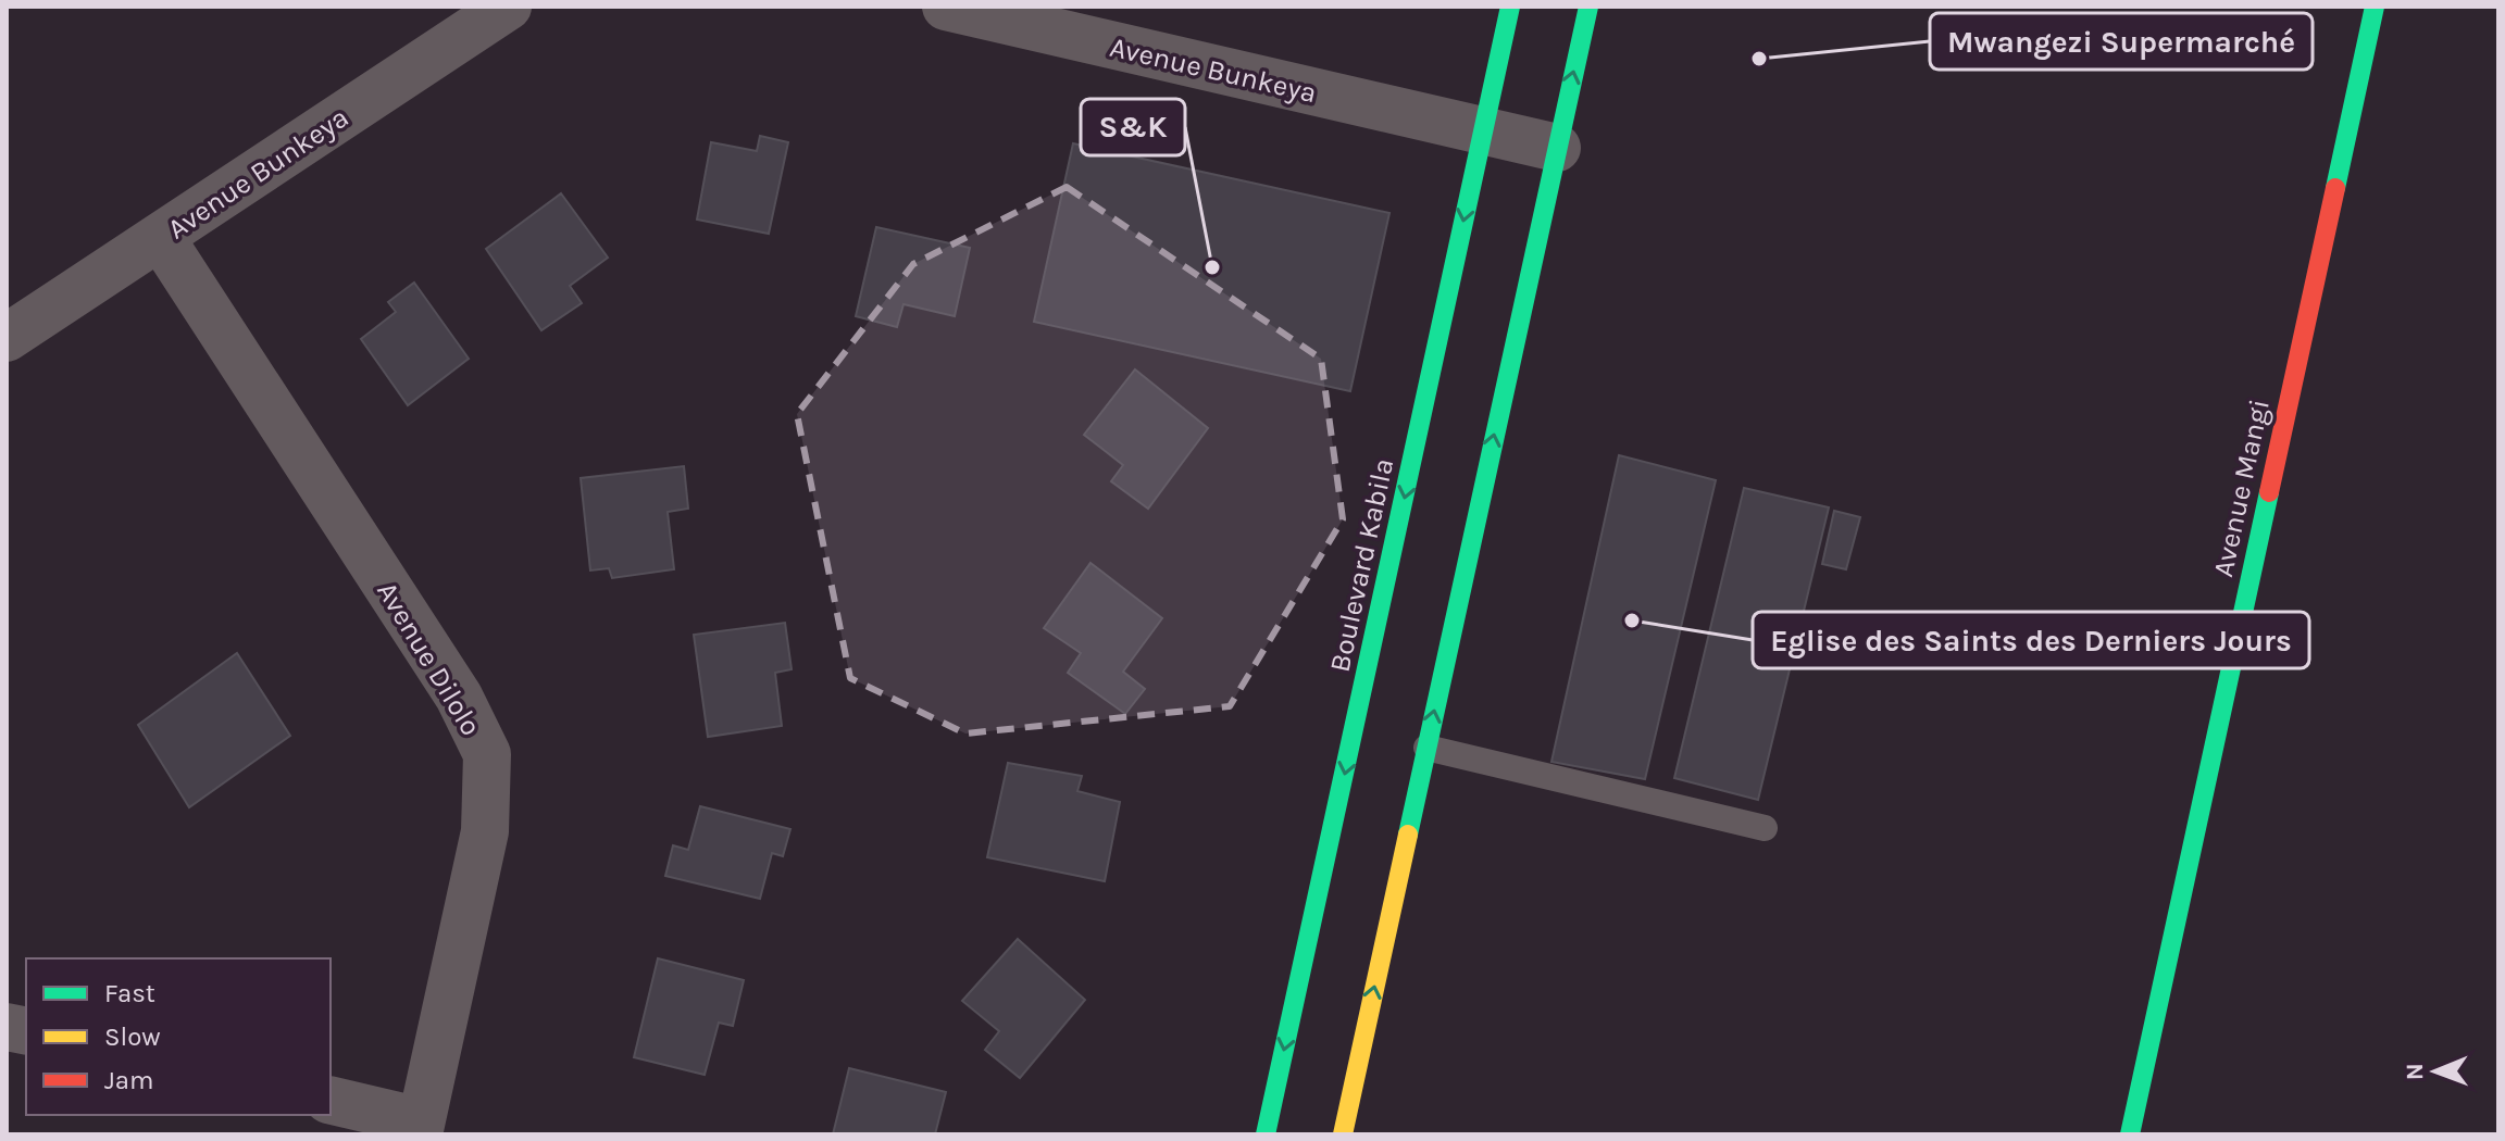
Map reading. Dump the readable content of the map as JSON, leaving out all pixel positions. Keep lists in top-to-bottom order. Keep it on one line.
{"streets":{"street":["Avenue Bunkeya","Avenue Mangi","Boulevard Kabila","Avenue Dilolo"]},"crossings":[["Avenue Bunkeya","Boulevard Kabila"],["Avenue Bunkeya","Avenue Dilolo"]],"places":["Mwangezi Supermarché","S&K","Eglise des Saints des Derniers Jours"],"legend":["Fast","Slow","Jam"],"north":"left"}
